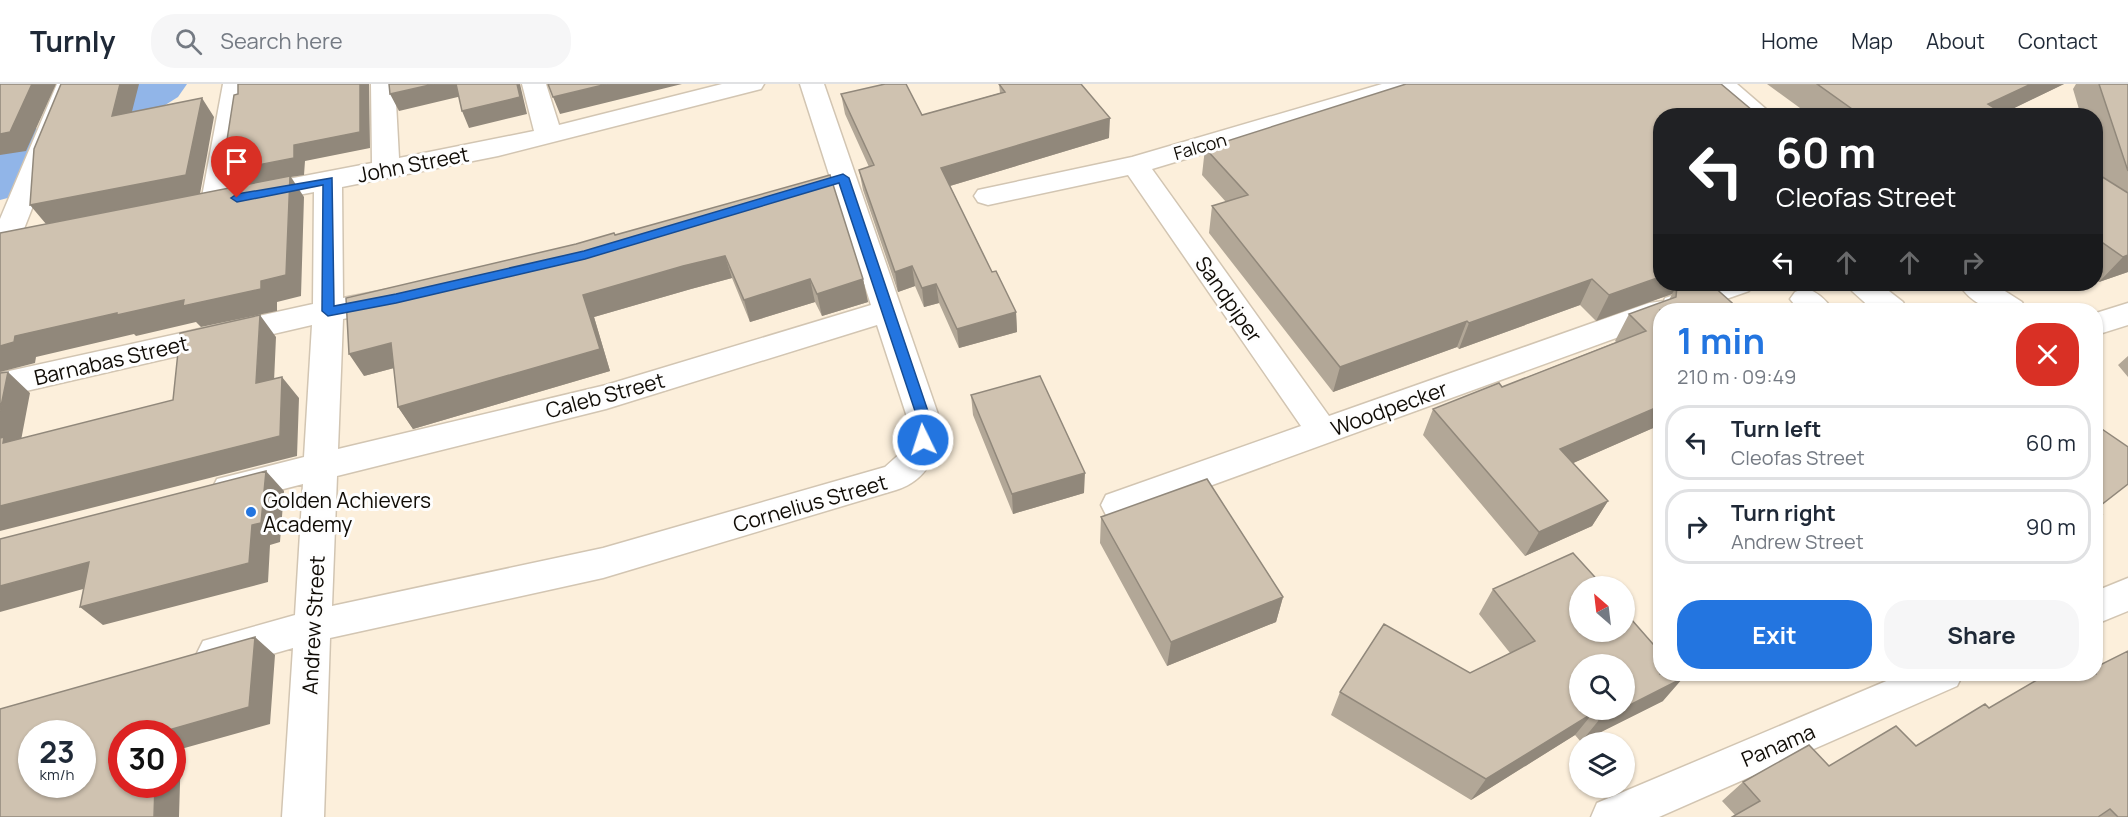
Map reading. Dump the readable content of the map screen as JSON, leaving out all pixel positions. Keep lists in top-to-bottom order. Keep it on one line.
{"streets":{"street":["Falcon","John Street","Sandpiper","Barnabas Street","Caleb Street","Woodpecker","Cornelius Street","Andrew Street","Panama"]},"crossings":[["Falcon","Sandpiper"],["John Street","Andrew Street"],["Sandpiper","Woodpecker"],["Barnabas Street","Andrew Street"],["Caleb Street","Cornelius Street"],["Caleb Street","Andrew Street"],["Cornelius Street","Andrew Street"]],"places":["Golden Achievers Academy"],"north":"top left","page":{"header":"Turnly","search":"Search here","nav":["Home","Map","About","Contact"],"turn":["60 m","Cleofas Street"],"heading":["1 min","210 m · 09:49"],"list":[{"name":"Turn left","note":"Cleofas Street","value":"60 m"},{"name":"Turn right","note":"Andrew Street","value":"90 m"}],"buttons":["Exit","Share"],"speed":"23 km/h","limit":"30"}}
